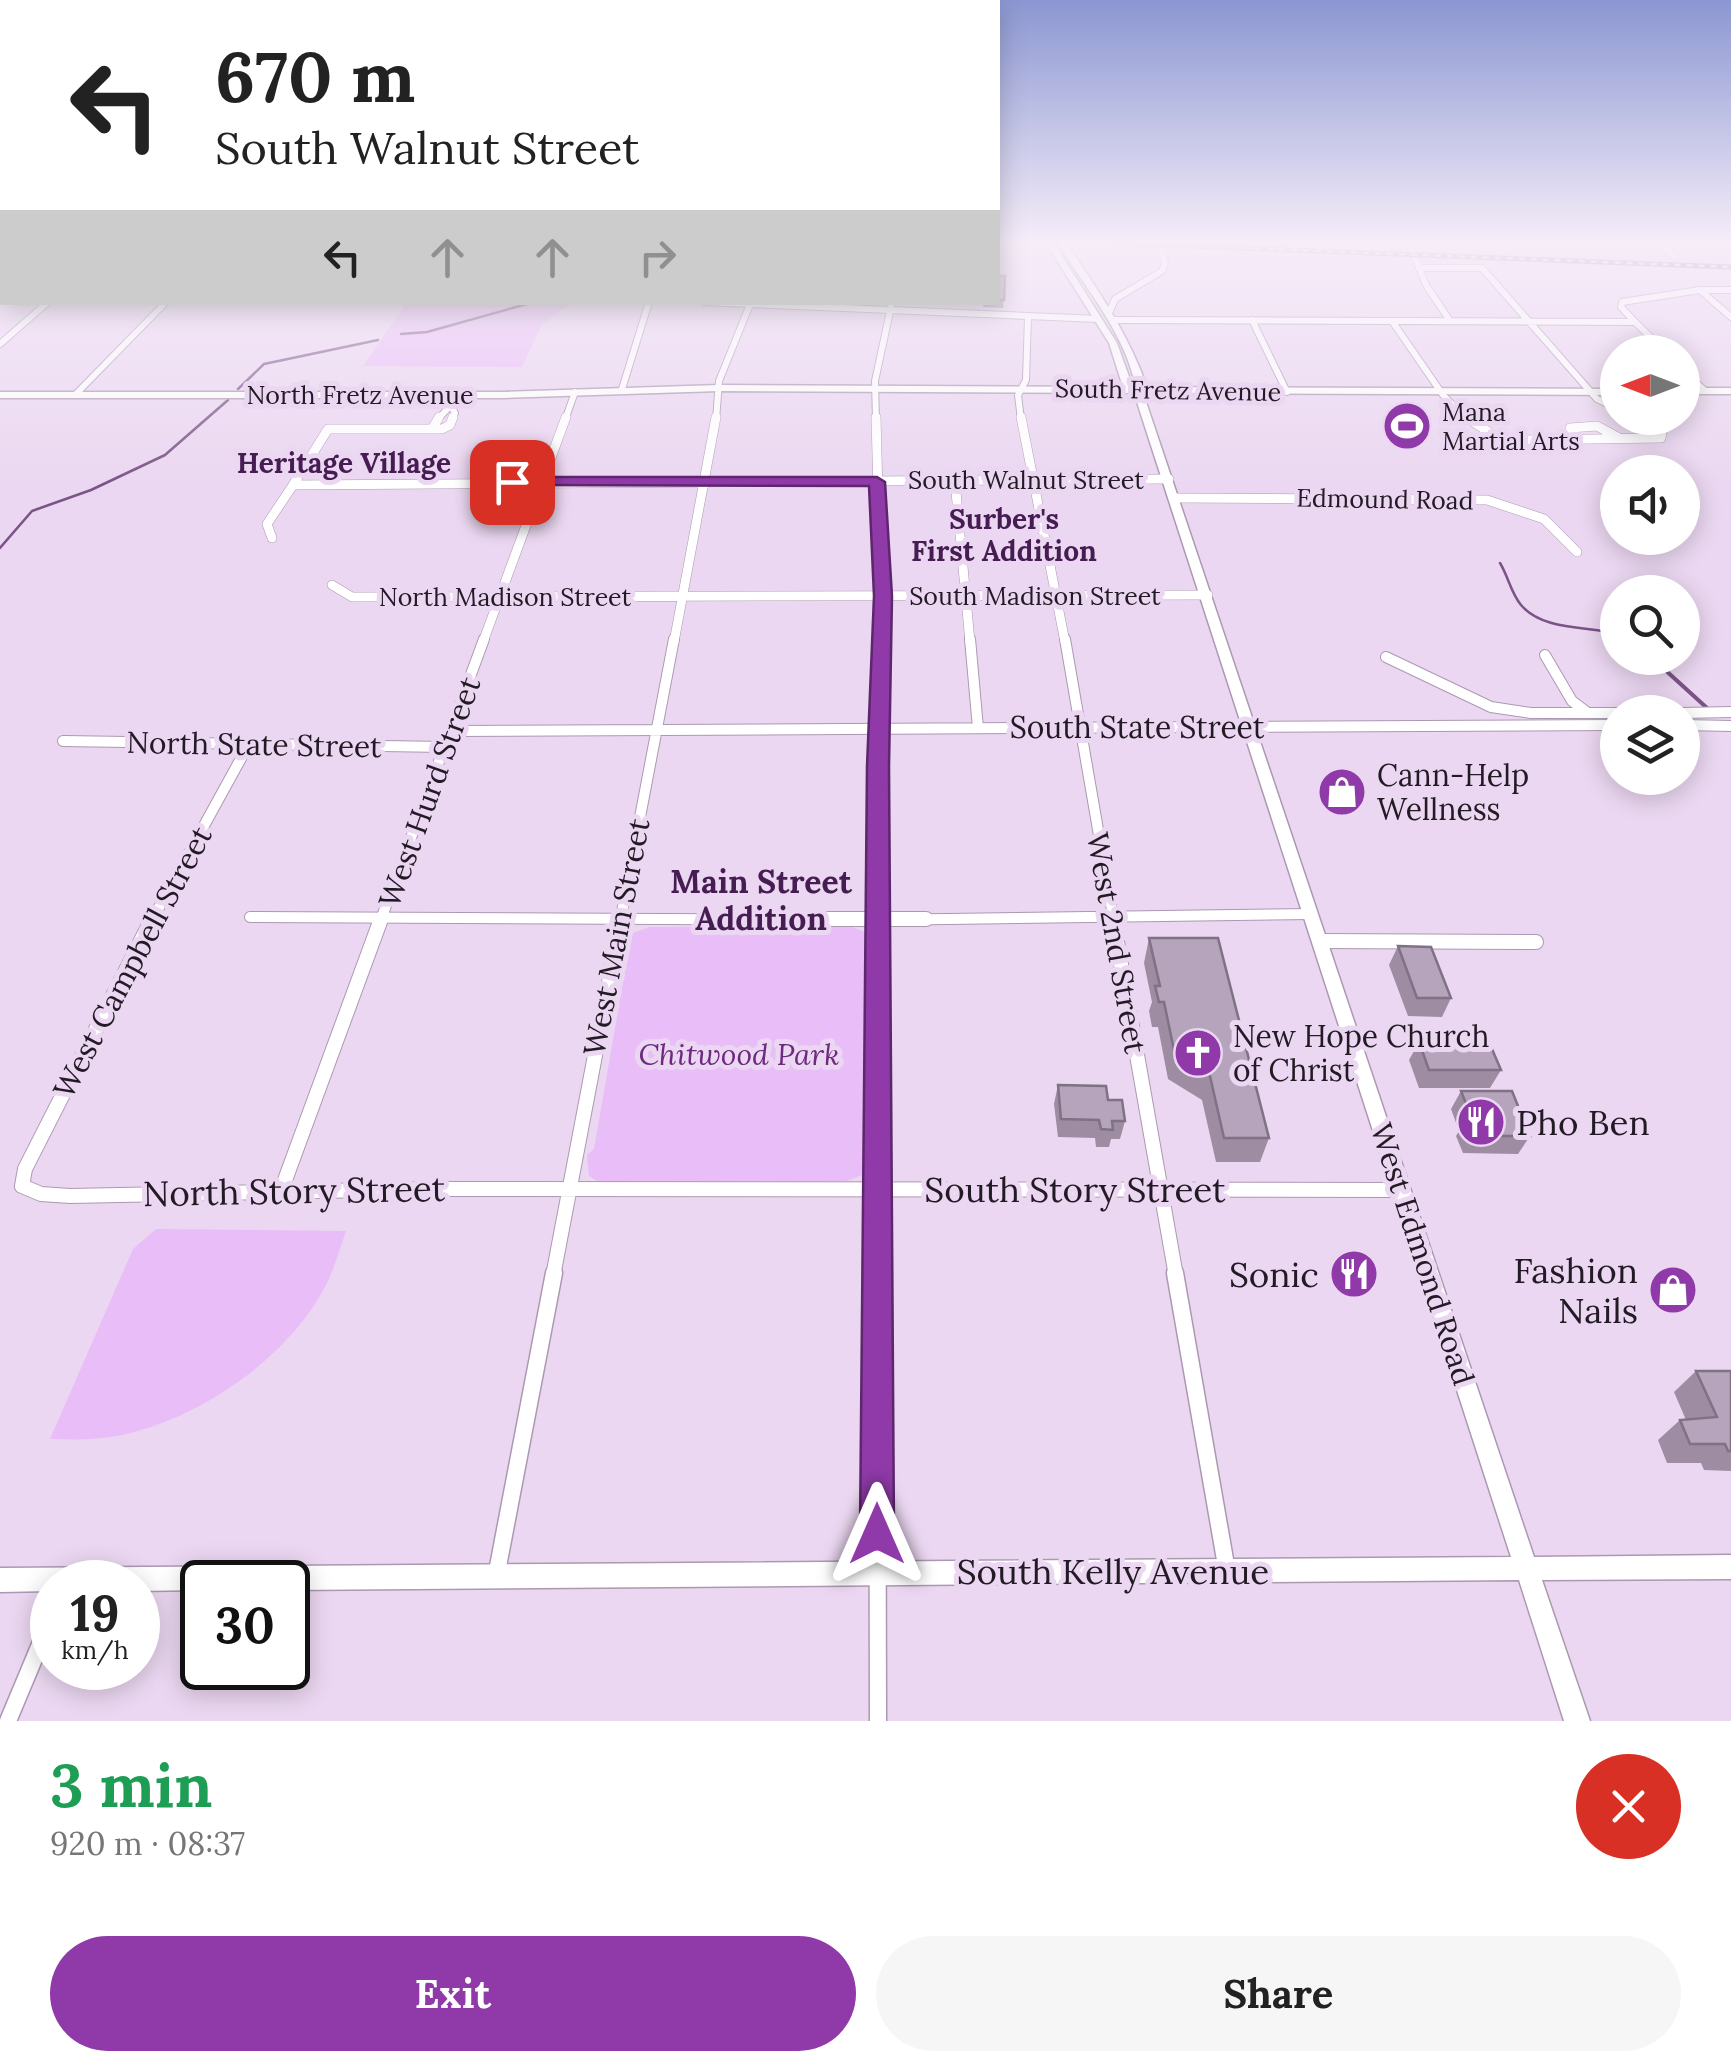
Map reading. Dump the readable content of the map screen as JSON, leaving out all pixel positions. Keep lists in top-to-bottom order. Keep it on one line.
{"streets":{"main road":["South Fretz Avenue","North Fretz Avenue","West Edmond Road","South Kelly Avenue"],"street":["South Walnut Street","Edmound Road","South Madison Street","North Madison Street","South State Street","North State Street","West Hurd Street","West Main Street","West 2nd Street","West Campbell Street","South Story Street","North Story Street"]},"crossings":[["South Fretz Avenue","North Fretz Avenue"],["South Fretz Avenue","West Main Street"],["South Fretz Avenue","West 2nd Street"],["South Fretz Avenue","West Edmond Road"],["North Fretz Avenue","West Hurd Street"],["North Fretz Avenue","West Main Street"],["South Walnut Street","West Hurd Street"],["South Walnut Street","West Main Street"],["South Walnut Street","West 2nd Street"],["South Walnut Street","West Edmond Road"],["Edmound Road","West Edmond Road"],["South Madison Street","North Madison Street"],["South Madison Street","West Main Street"],["South Madison Street","West 2nd Street"],["South Madison Street","West Edmond Road"],["North Madison Street","West Hurd Street"],["North Madison Street","West Main Street"],["South State Street","West Main Street"],["South State Street","West 2nd Street"],["South State Street","West Edmond Road"],["North State Street","West Hurd Street"],["North State Street","West Campbell Street"],["West Hurd Street","North Story Street"],["West Main Street","South Story Street"],["West Main Street","North Story Street"],["West Main Street","South Kelly Avenue"],["West 2nd Street","South Story Street"],["West 2nd Street","South Kelly Avenue"],["West Campbell Street","North Story Street"],["South Story Street","North Story Street"],["South Story Street","West Edmond Road"],["West Edmond Road","South Kelly Avenue"]],"districts":["Heritage Village","Surber's First Addition","Main Street Addition"],"parks":["Chitwood Park"],"places":{"sports":["Mana Martial Arts"],"shop":["Cann-Help Wellness","Fashion Nails"],"church":["New Hope Church of Christ"],"restaurant":["Pho Ben","Sonic"]},"north":"left","page":{"turn":["670 m","South Walnut Street"],"speed":"19 km/h","limit":"30","heading":["3 min","920 m · 08:37"],"buttons":["Exit","Share"]}}
